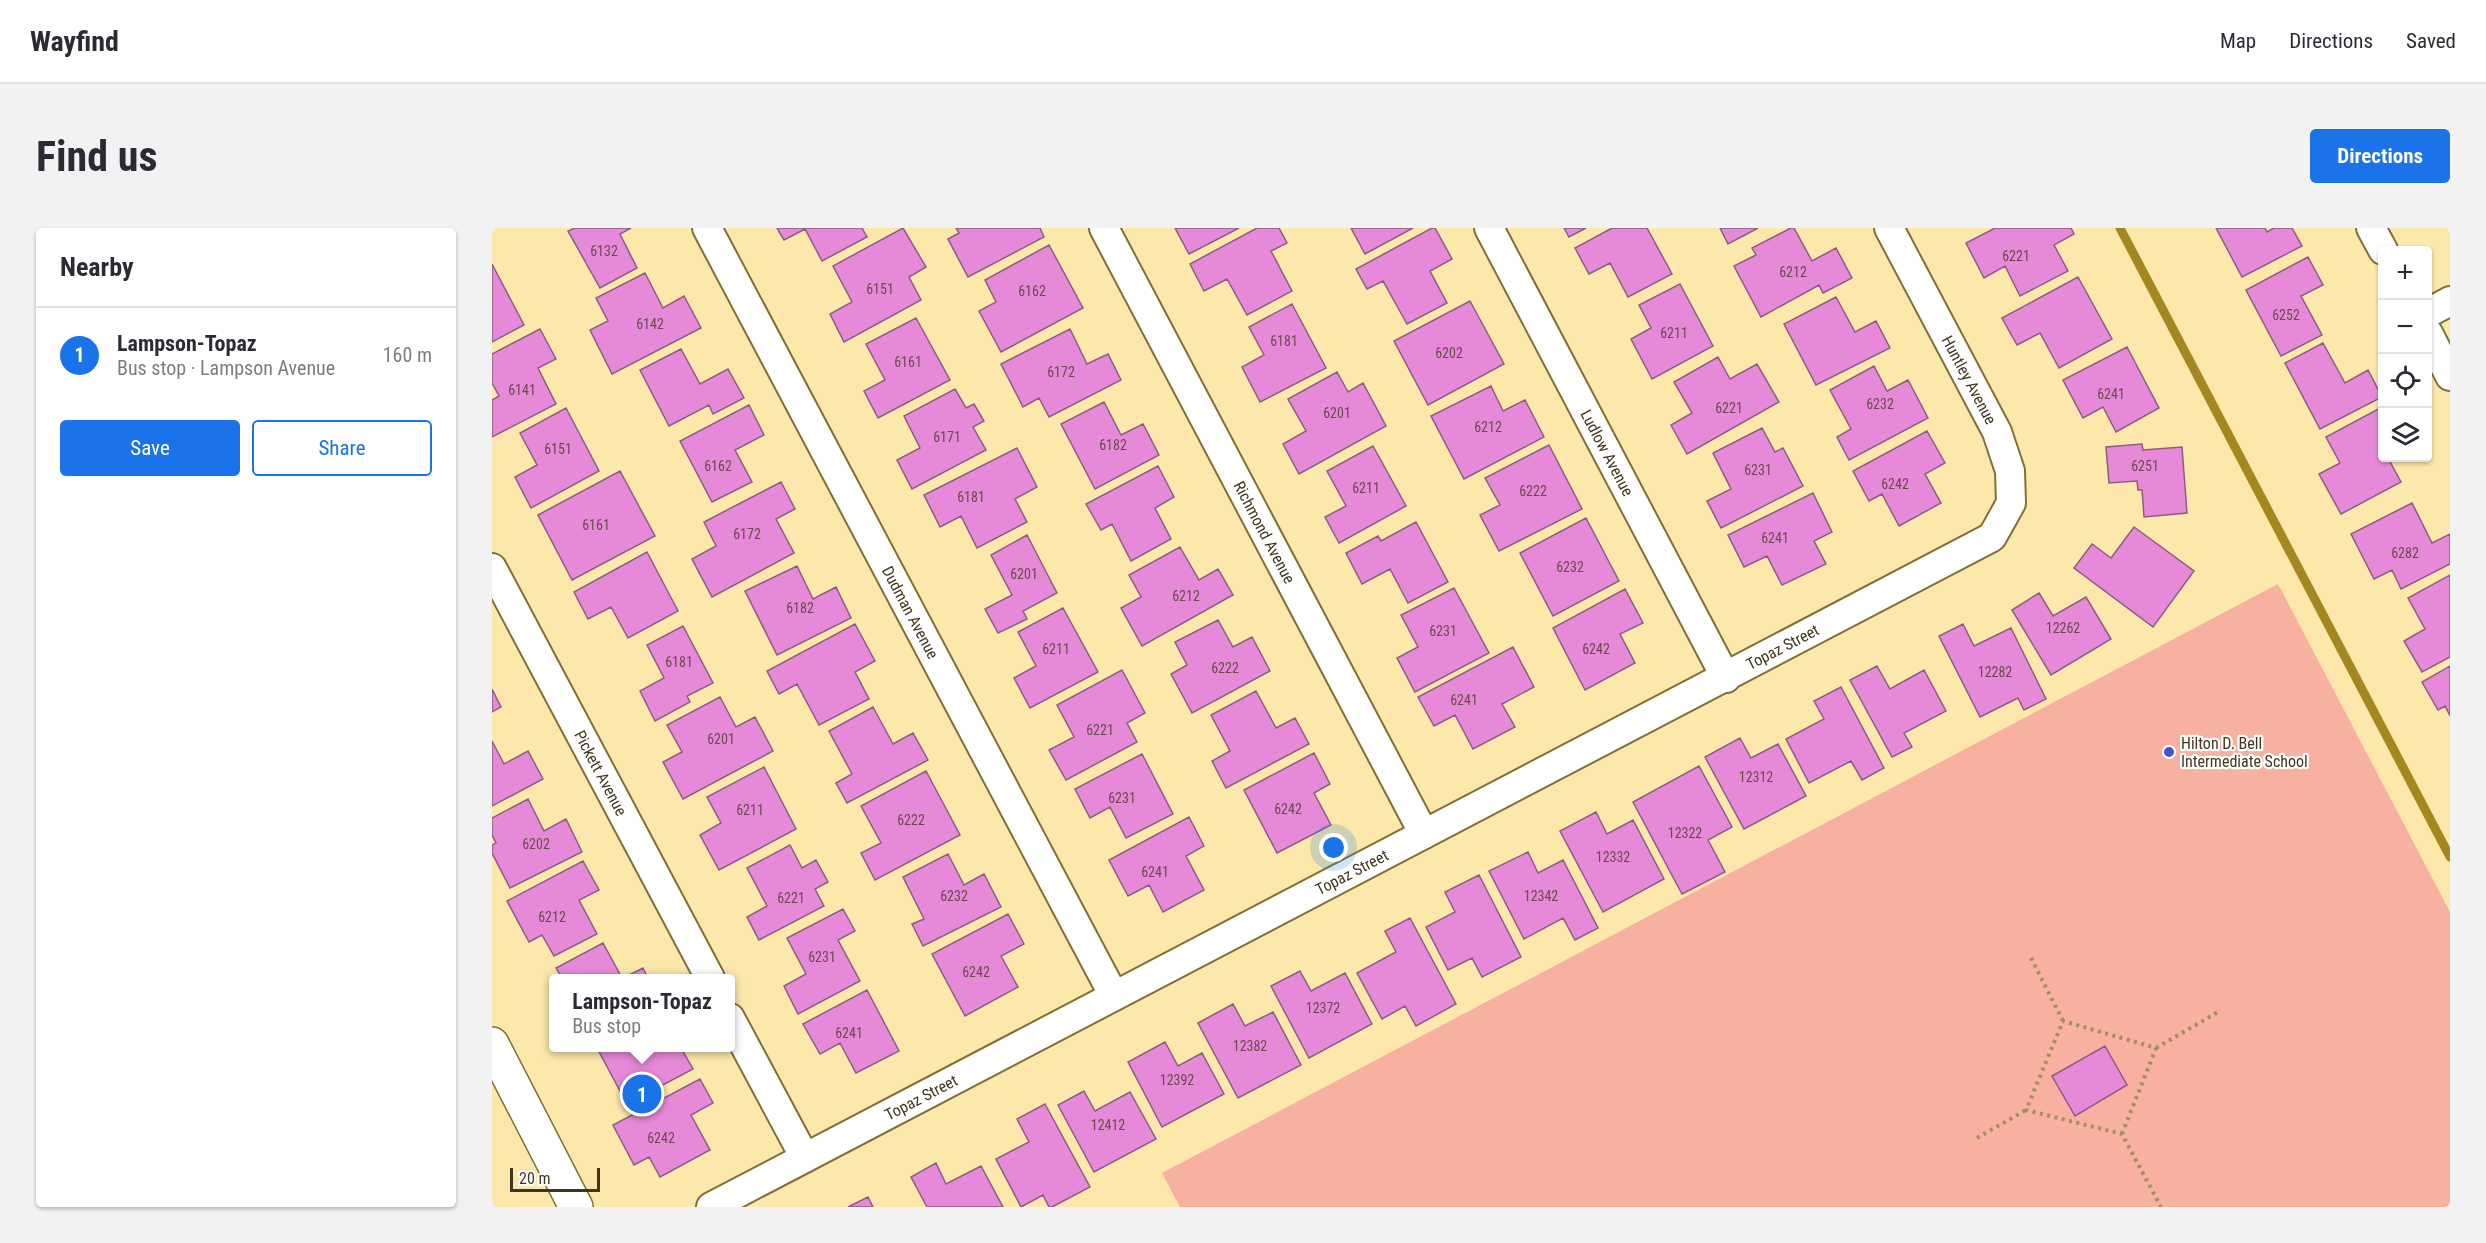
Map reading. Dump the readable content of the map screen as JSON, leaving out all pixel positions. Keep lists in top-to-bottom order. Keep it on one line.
{"streets":{"street":["Huntley Avenue","Ludlow Avenue","Richmond Avenue","Dudman Avenue","Topaz Street","Pickett Avenue"]},"crossings":[["Huntley Avenue","Topaz Street"],["Ludlow Avenue","Topaz Street"],["Richmond Avenue","Topaz Street"],["Dudman Avenue","Topaz Street"]],"places":["Hilton D. Bell Intermediate School"],"house_numbers":["6132","6221","6212","6151","6162","6252","6142","6211","6181","6202","6161","6172","6141","6241","6232","6221","6201","6212","6171","6182","6151","6162","6251","6231","6242","6211","6222","6181","6161","6172","6241","6282","6232","6201","6212","6182","12262","6231","6211","6242","6181","6222","12282","6241","6221","6201","12312","6231","6242","6211","6222","12322","6202","12332","6241","6232","12342","6221","6212","6231","6242","12372","6241","12382","12392","12412","6242"],"scale_bar":"20 m","page":{"header":"Wayfind","nav":["Map","Directions","Saved"],"buttons":["Directions",["Save","Share"]],"title":"Find us","heading":"Nearby","map_buttons":["+","−"],"list":[{"mark":"1","name":"Lampson-Topaz","note":"Bus stop · Lampson Avenue","value":"160 m"}],"popup":["Lampson-Topaz","Bus stop"],"pins":"1","scale":"20 m"}}
